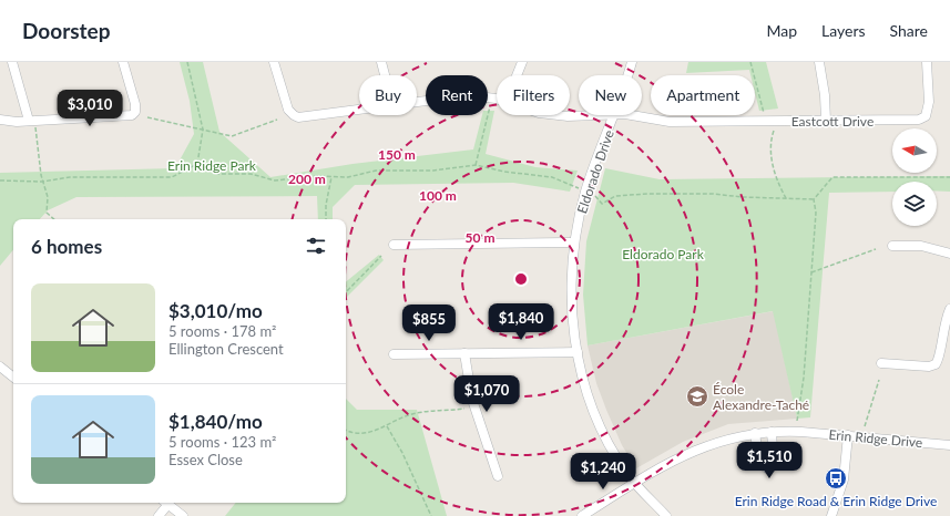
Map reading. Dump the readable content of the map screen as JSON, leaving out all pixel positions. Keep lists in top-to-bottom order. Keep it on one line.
{"streets":{"street":["Eastcott Drive","Eldorado Drive","Erin Ridge Drive"]},"crossings":[["Eldorado Drive","Erin Ridge Drive"]],"parks":["Erin Ridge Park","Eldorado Park"],"places":{"school or university":["École Alexandre-Taché"],"bus stop":["Erin Ridge Road & Erin Ridge Drive"]},"north":"left","page":{"header":"Doorstep","nav":["Map","Layers","Share"],"chip":["Buy","Rent","Filters","New","Apartment"],"price":["$3,010","$1,840","$855","$1,070","$1,510","$1,240"],"heading":"6 homes","list":[{"name":"$3,010/mo","note":"5 rooms · 178 m² · Ellington Crescent"},{"name":"$1,840/mo","note":"5 rooms · 123 m² · Essex Close"}]},"rings":["150 m","200 m","100 m","50 m"]}
